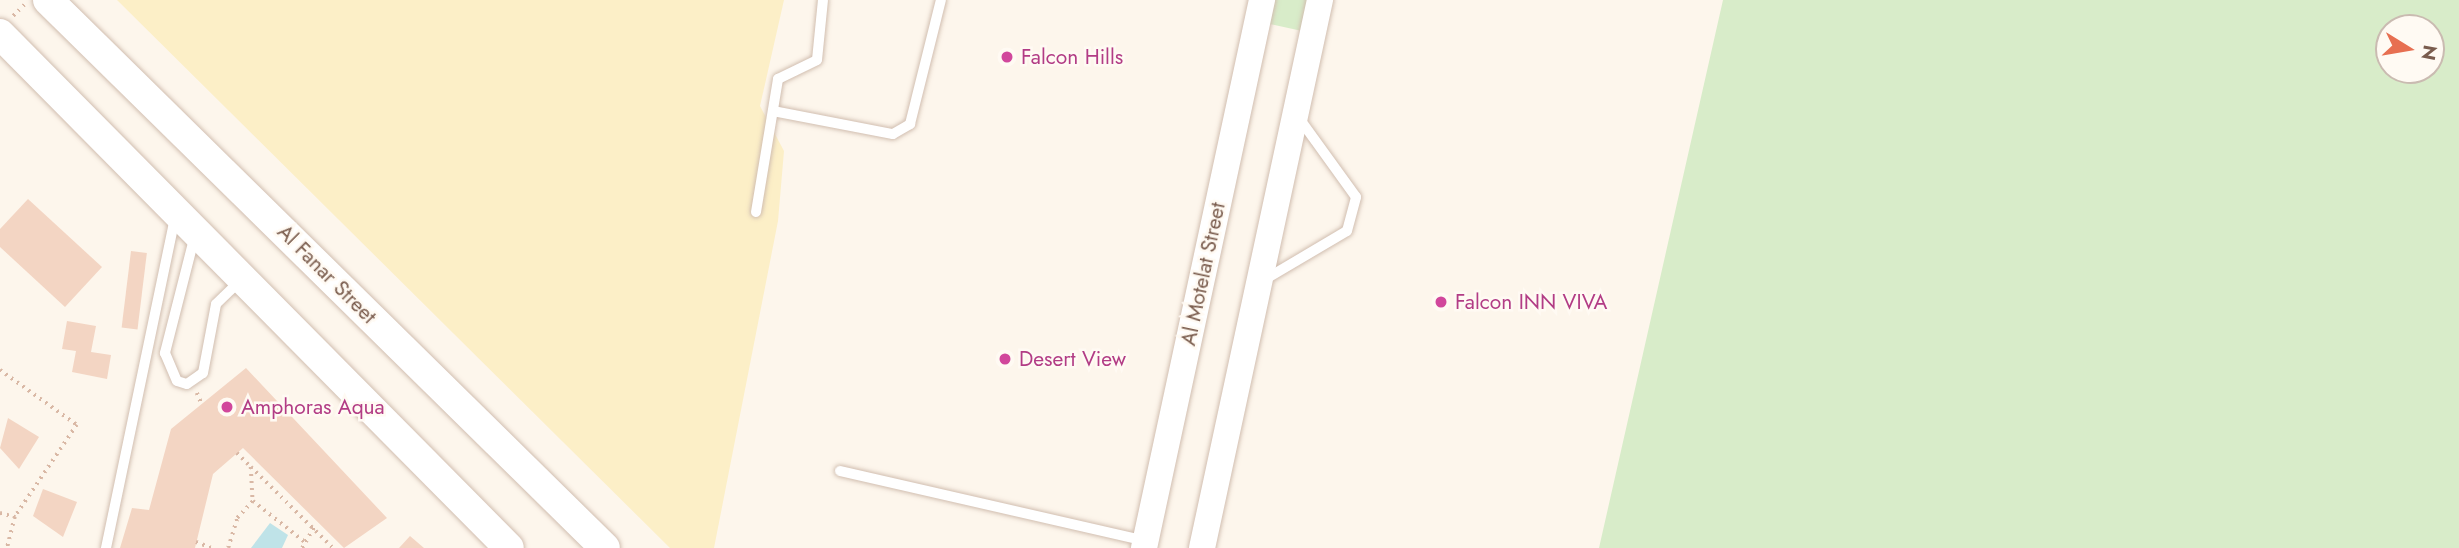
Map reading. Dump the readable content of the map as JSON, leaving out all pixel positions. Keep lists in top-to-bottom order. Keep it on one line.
{"streets":{"main road":["Al Fanar Street"],"street":["Al Motelat Street"]},"places":["Falcon Hills","Falcon INN VIVA","Desert View","Amphoras Aqua"],"north":"right"}
